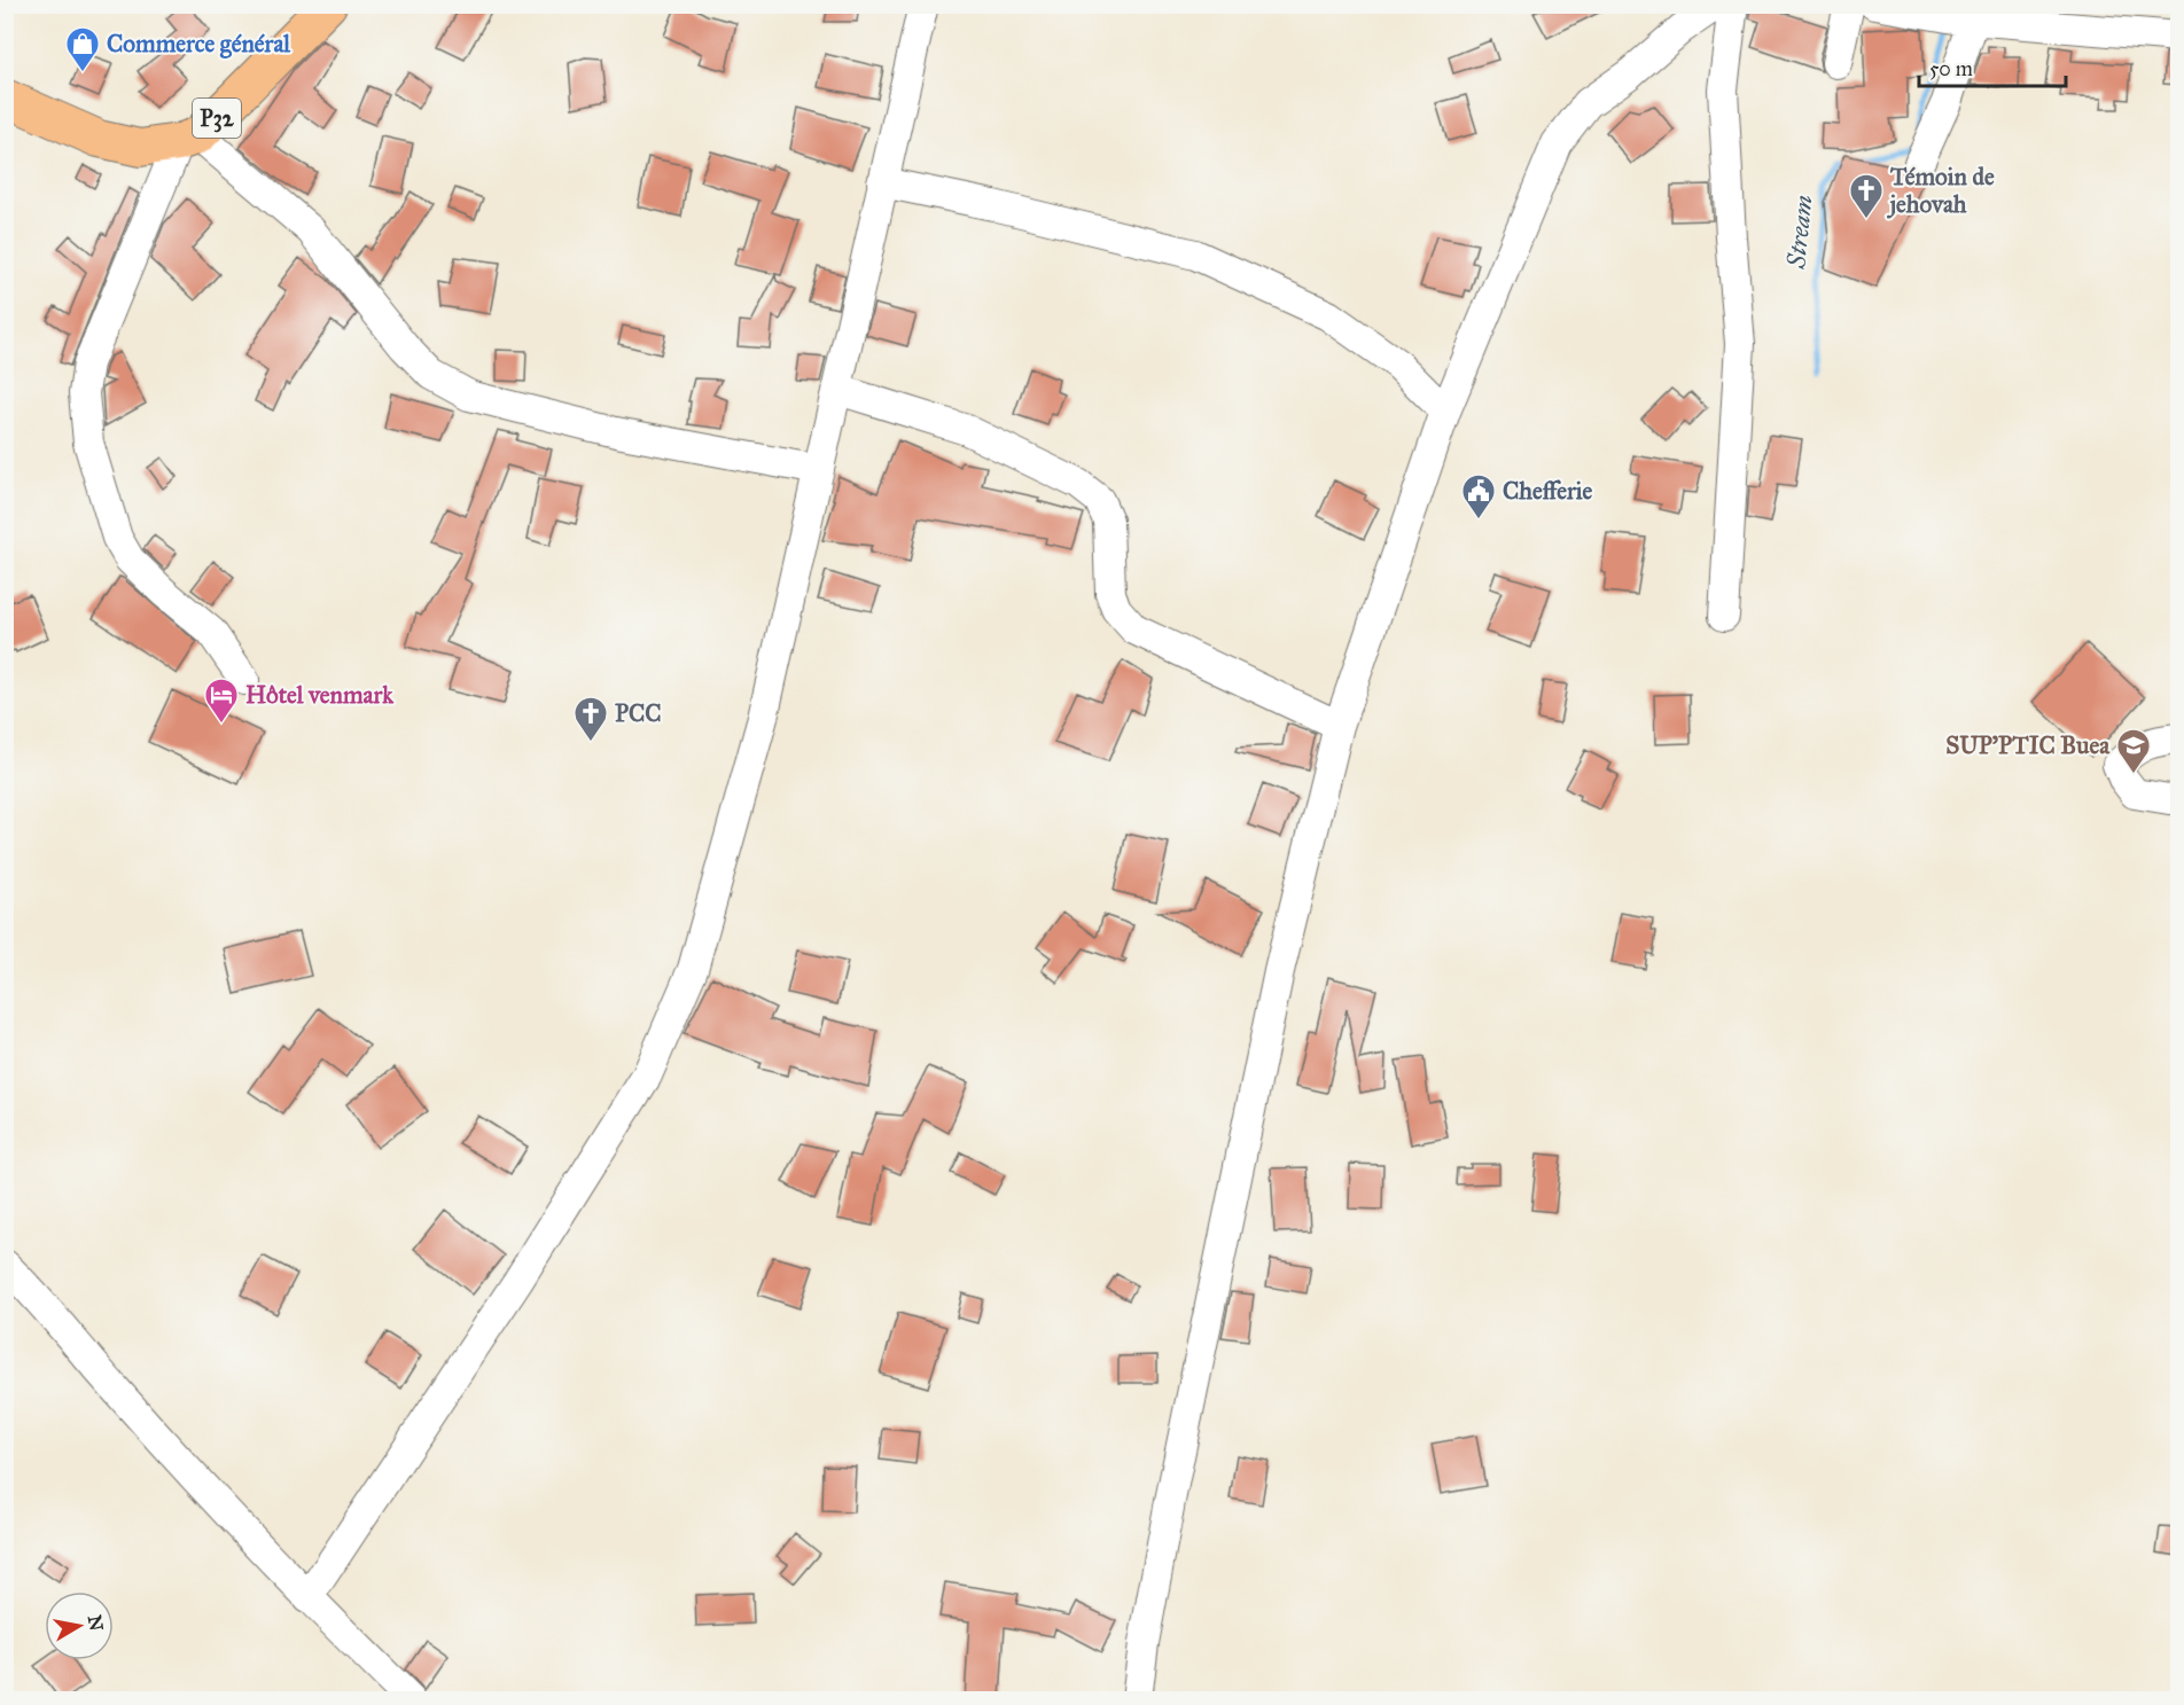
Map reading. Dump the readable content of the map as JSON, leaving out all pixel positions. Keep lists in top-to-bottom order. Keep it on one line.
{"streets":{"main road":["P32"]},"water":["Stream"],"places":{"shop":["Commerce général"],"church":["Témoin de jehovah","PCC"],"public building":["Chefferie"],"hotel":["Hôtel venmark"],"school or university":["SUP'PTIC Buea"]},"scale_bar":"50 m","north":"right"}
